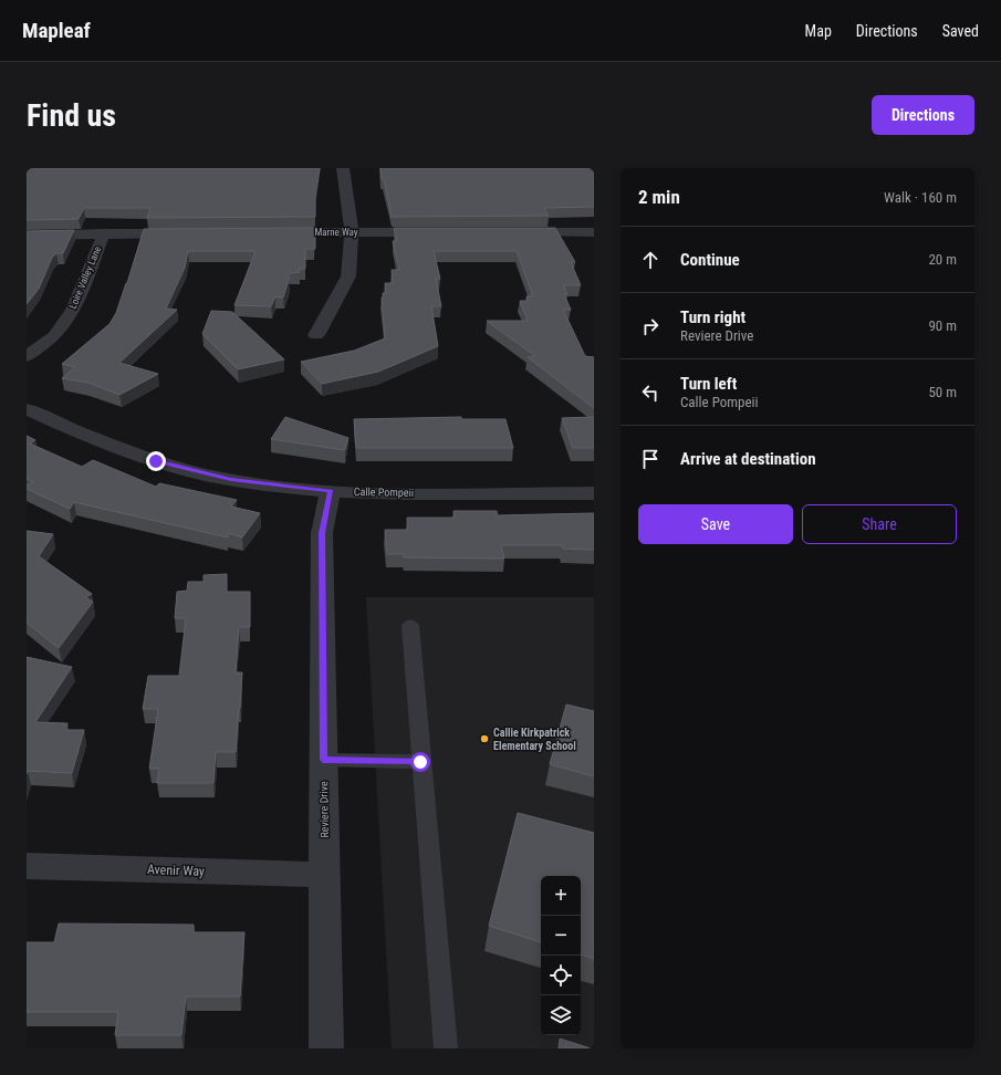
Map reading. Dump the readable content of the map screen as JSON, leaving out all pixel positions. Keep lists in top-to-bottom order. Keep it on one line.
{"streets":{"street":["Marne Way","Loire Valley Lane","Calle Pompeii","Reviere Drive","Avenir Way"]},"crossings":[["Calle Pompeii","Reviere Drive"],["Reviere Drive","Avenir Way"]],"places":["Callie Kirkpatrick Elementary School"],"page":{"header":"Mapleaf","nav":["Map","Directions","Saved"],"buttons":["Directions",["Save","Share"]],"title":"Find us","heading":["2 min","Walk · 160 m"],"list":[["Continue","20 m"],["Turn right","Reviere Drive","90 m"],["Turn left","Calle Pompeii","50 m"],"Arrive at destination"],"map_buttons":["+","−"]}}
